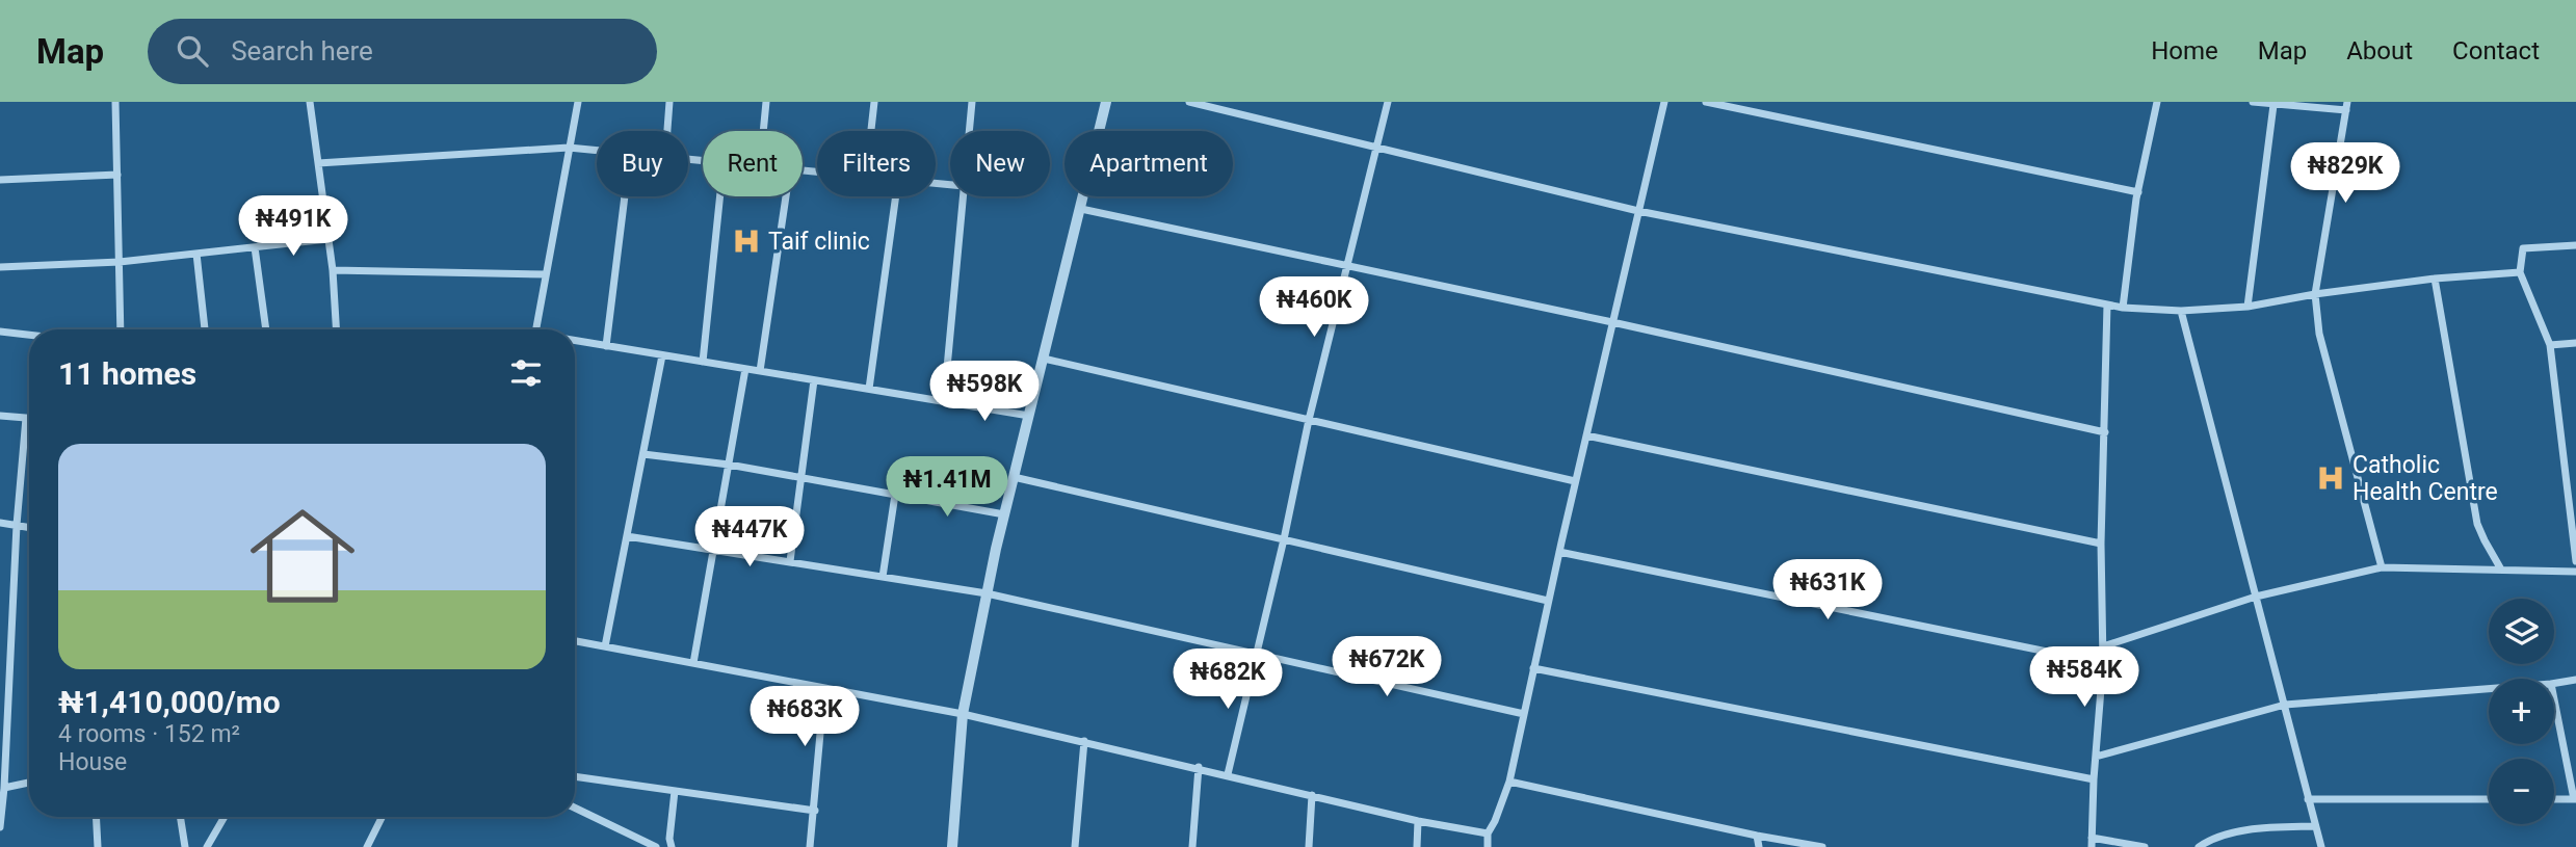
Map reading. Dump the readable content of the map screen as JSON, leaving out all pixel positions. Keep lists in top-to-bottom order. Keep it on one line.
{"places":{"hospital":["Taif clinic","Catholic Health Centre"]},"page":{"header":"Map","search":"Search here","nav":["Home","Map","About","Contact"],"chip":["Buy","Rent","Filters","New","Apartment"],"price":["₦829K","₦491K","₦460K","₦598K","₦1.41M","₦447K","₦631K","₦672K","₦584K","₦682K","₦683K"],"heading":"11 homes","list":[{"name":"₦1,410,000/mo","note":"4 rooms · 152 m² · House"}],"map_buttons":["+","−"]}}
